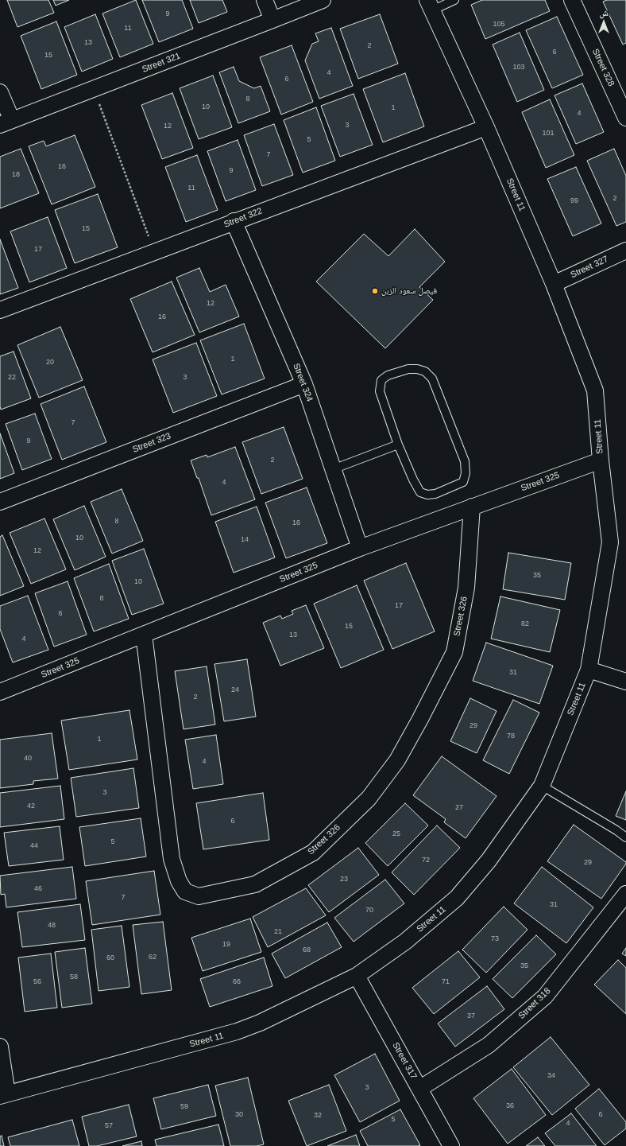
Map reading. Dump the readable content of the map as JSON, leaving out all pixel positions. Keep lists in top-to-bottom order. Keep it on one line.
{"streets":{"street":["Street 321","Street 328","Street 11","Street 322","Street 327","Street 324","Street 323","Street 325","Street 326","Street 318","Street 317"]},"crossings":[["Street 11","Street 322"],["Street 11","Street 327"],["Street 11","Street 325"],["Street 11","Street 317"],["Street 322","Street 324"],["Street 324","Street 323"],["Street 324","Street 325"],["Street 325","Street 326"],["Street 318","Street 317"]],"places":["فيصل سعود الزبن"],"house_numbers":["9","105","11","13","2","6","15","103","4","6","8","10","1","4","3","12","101","5","7","16","9","18","11","2","99","15","17","12","16","1","20","22","3","7","9","2","4","8","16","10","14","12","35","10","8","17","6","82","15","13","4","31","24","2","29","78","1","40","4","3","42","27","6","25","5","44","72","29","23","46","7","31","70","48","21","73","19","68","62","60","35","58","56","66","71","37","34","3","36","59","30","6","32","5","4","57"],"north":"top"}
